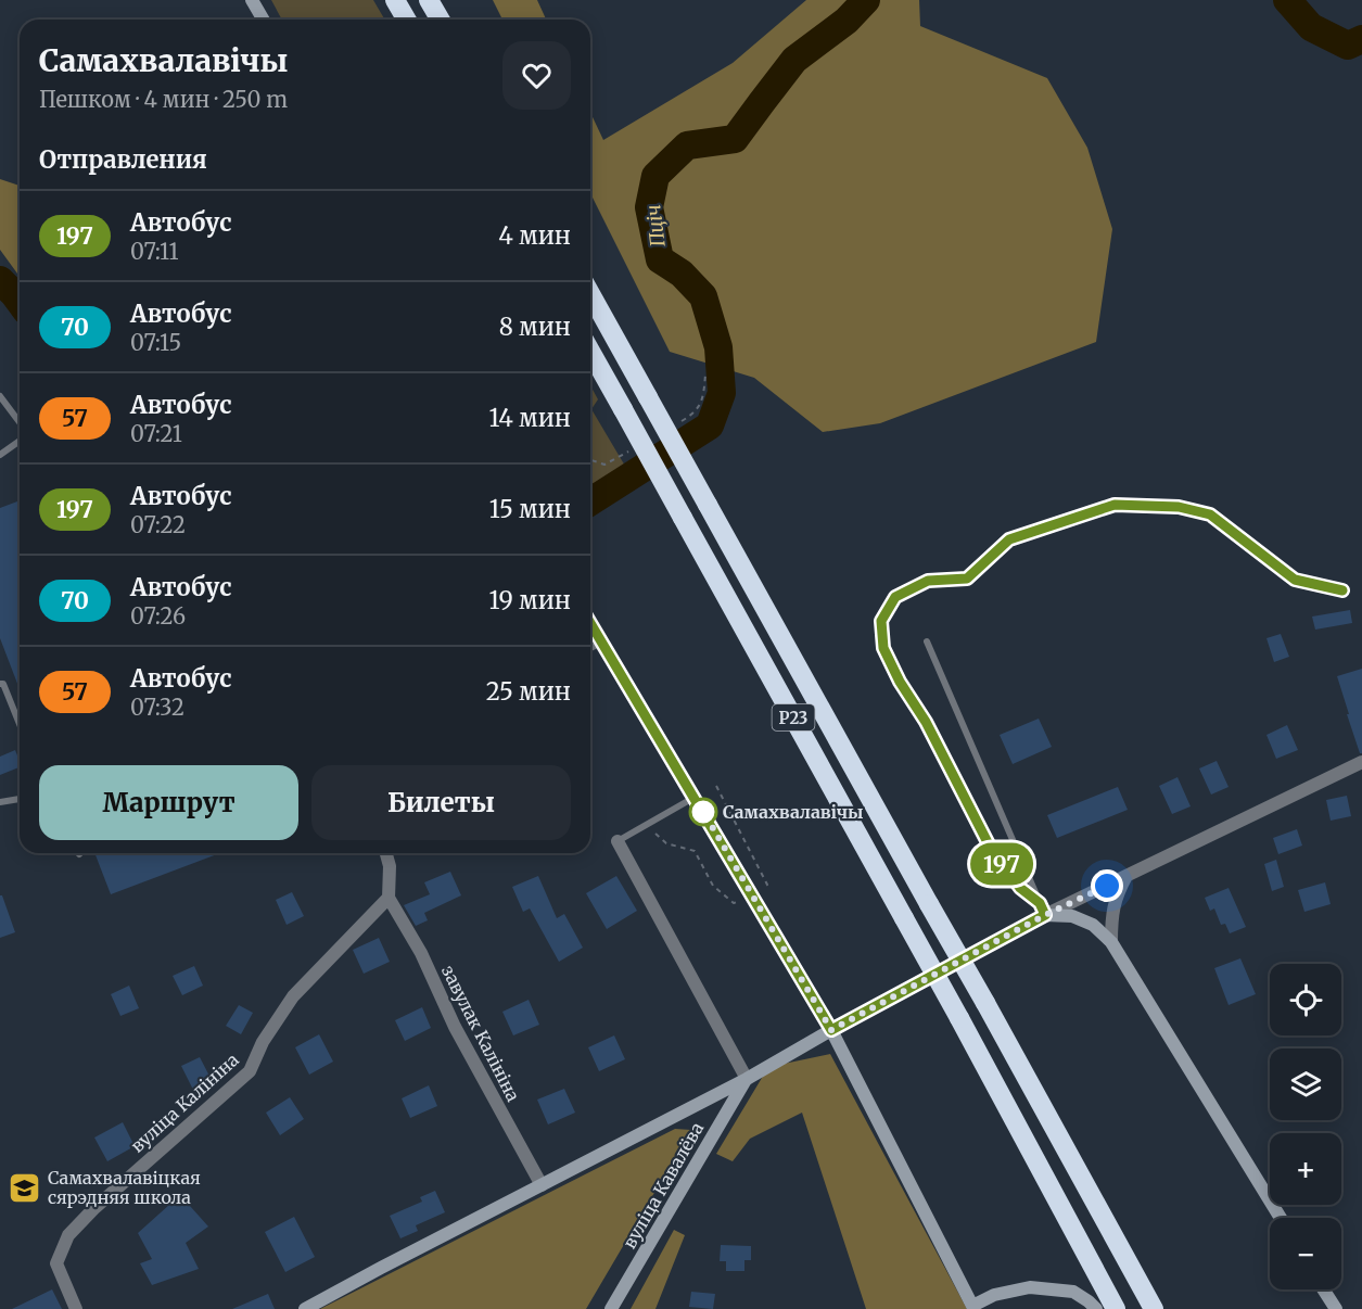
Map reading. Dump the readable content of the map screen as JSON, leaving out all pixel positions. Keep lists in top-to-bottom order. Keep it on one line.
{"streets":{"highway":["Р23"],"street":["завулак Калініна","вуліца Калініна","вуліца Кавалёва"]},"crossings":[["завулак Калініна","вуліца Калініна"]],"water":["Пціч"],"places":{"other":["Самахвалавічы"],"school or university":["Самахвалавіцкая сярэдняя школа"]},"lines":["bus line 197"],"page":{"on_map":"197","heading":[["Самахвалавічы","Пешком · 4 мин · 250 m"],"Отправления"],"list":[{"mark":"197","name":"Автобус","note":"07:11","value":"4 мин"},{"mark":"70","name":"Автобус","note":"07:15","value":"8 мин"},{"mark":"57","name":"Автобус","note":"07:21","value":"14 мин"},{"mark":"197","name":"Автобус","note":"07:22","value":"15 мин"},{"mark":"70","name":"Автобус","note":"07:26","value":"19 мин"},{"mark":"57","name":"Автобус","note":"07:32","value":"25 мин"}],"buttons":["Маршрут","Билеты"],"map_buttons":["+","−"]}}
